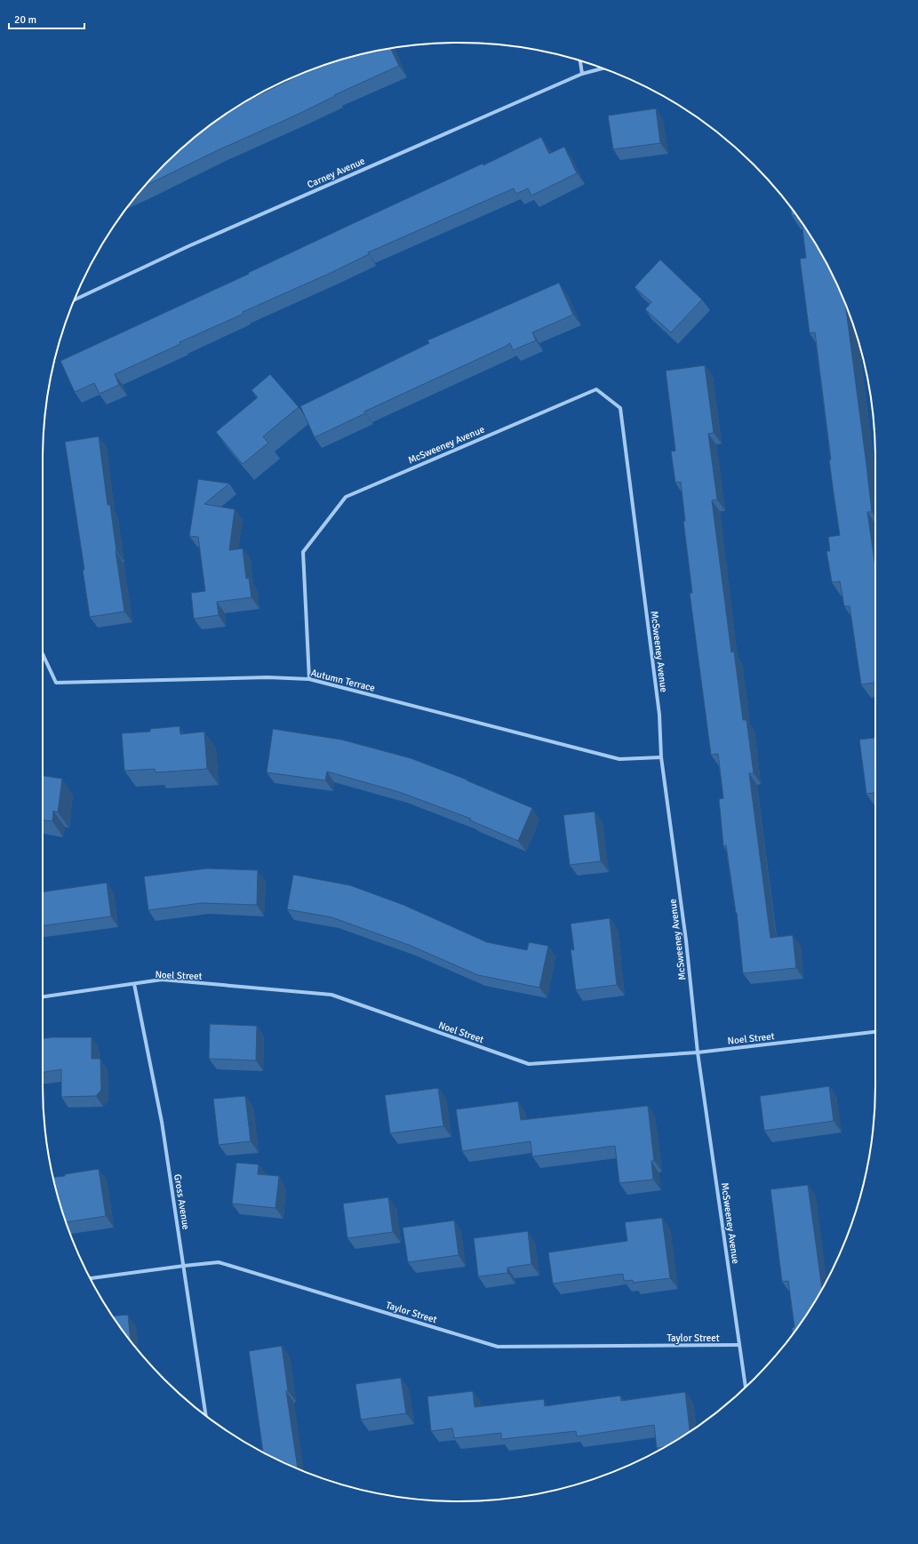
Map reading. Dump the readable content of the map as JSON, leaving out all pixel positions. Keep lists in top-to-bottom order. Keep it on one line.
{"streets":{"street":["Carney Avenue","McSweeney Avenue","Autumn Terrace","Noel Street","Gross Avenue","Taylor Street"]},"crossings":[["McSweeney Avenue","Autumn Terrace"],["McSweeney Avenue","Noel Street"],["McSweeney Avenue","Taylor Street"],["Noel Street","Gross Avenue"],["Gross Avenue","Taylor Street"]],"scale_bar":"20 m"}
